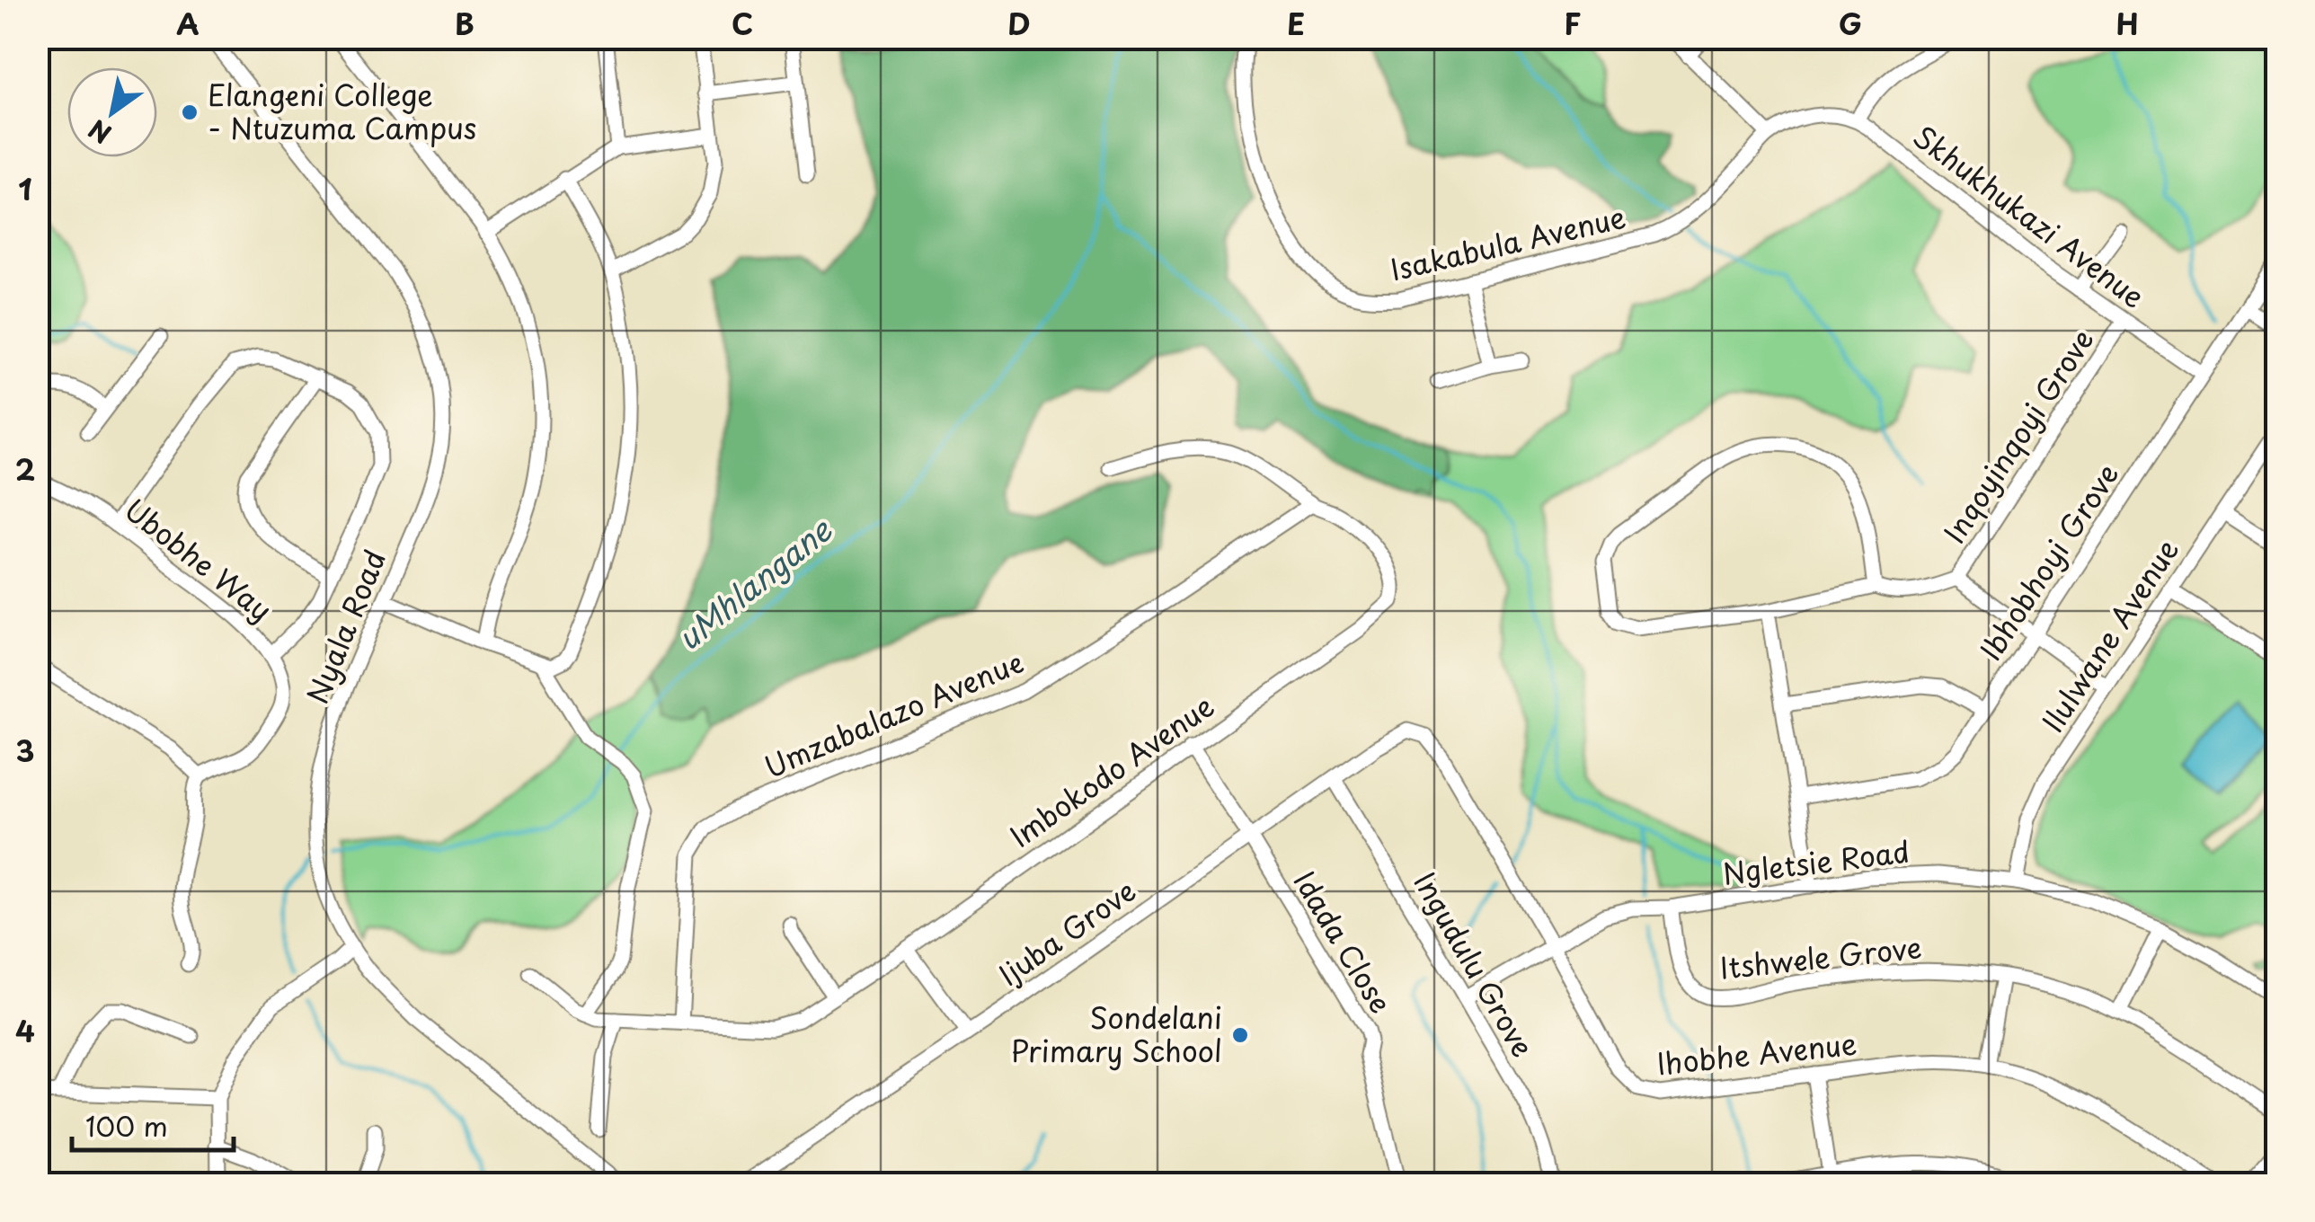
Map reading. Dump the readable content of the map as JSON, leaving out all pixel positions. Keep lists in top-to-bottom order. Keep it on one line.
{"streets":{"street":["Skhukhukazi Avenue","Isakabula Avenue","Inqoyinqoyi Grove","Ubobhe Way","Ibhobhoyi Grove","Nyala Road","Ilulwane Avenue","Umzabalazo Avenue","Imbokodo Avenue","Ngletsie Road","Ijuba Grove","Idada Close","Itshwele Grove","Ingudulu Grove","Ihobhe Avenue"]},"crossings":[["Skhukhukazi Avenue","Isakabula Avenue"],["Skhukhukazi Avenue","Inqoyinqoyi Grove"],["Skhukhukazi Avenue","Ibhobhoyi Grove"],["Inqoyinqoyi Grove","Ibhobhoyi Grove"],["Inqoyinqoyi Grove","Ilulwane Avenue"],["Ilulwane Avenue","Ngletsie Road"],["Umzabalazo Avenue","Imbokodo Avenue"],["Imbokodo Avenue","Idada Close"],["Ngletsie Road","Itshwele Grove"],["Ngletsie Road","Ingudulu Grove"],["Ngletsie Road","Ihobhe Avenue"],["Ijuba Grove","Idada Close"],["Ijuba Grove","Ingudulu Grove"],["Ijuba Grove","Ihobhe Avenue"]],"water":["uMhlangane"],"places":["Elangeni College - Ntuzuma Campus","Sondelani Primary School"],"scale_bar":"100 m","north":"bottom left","grid":{"columns":["A","B","C","D","E","F","G","H"],"rows":["1","2","3","4"]}}
